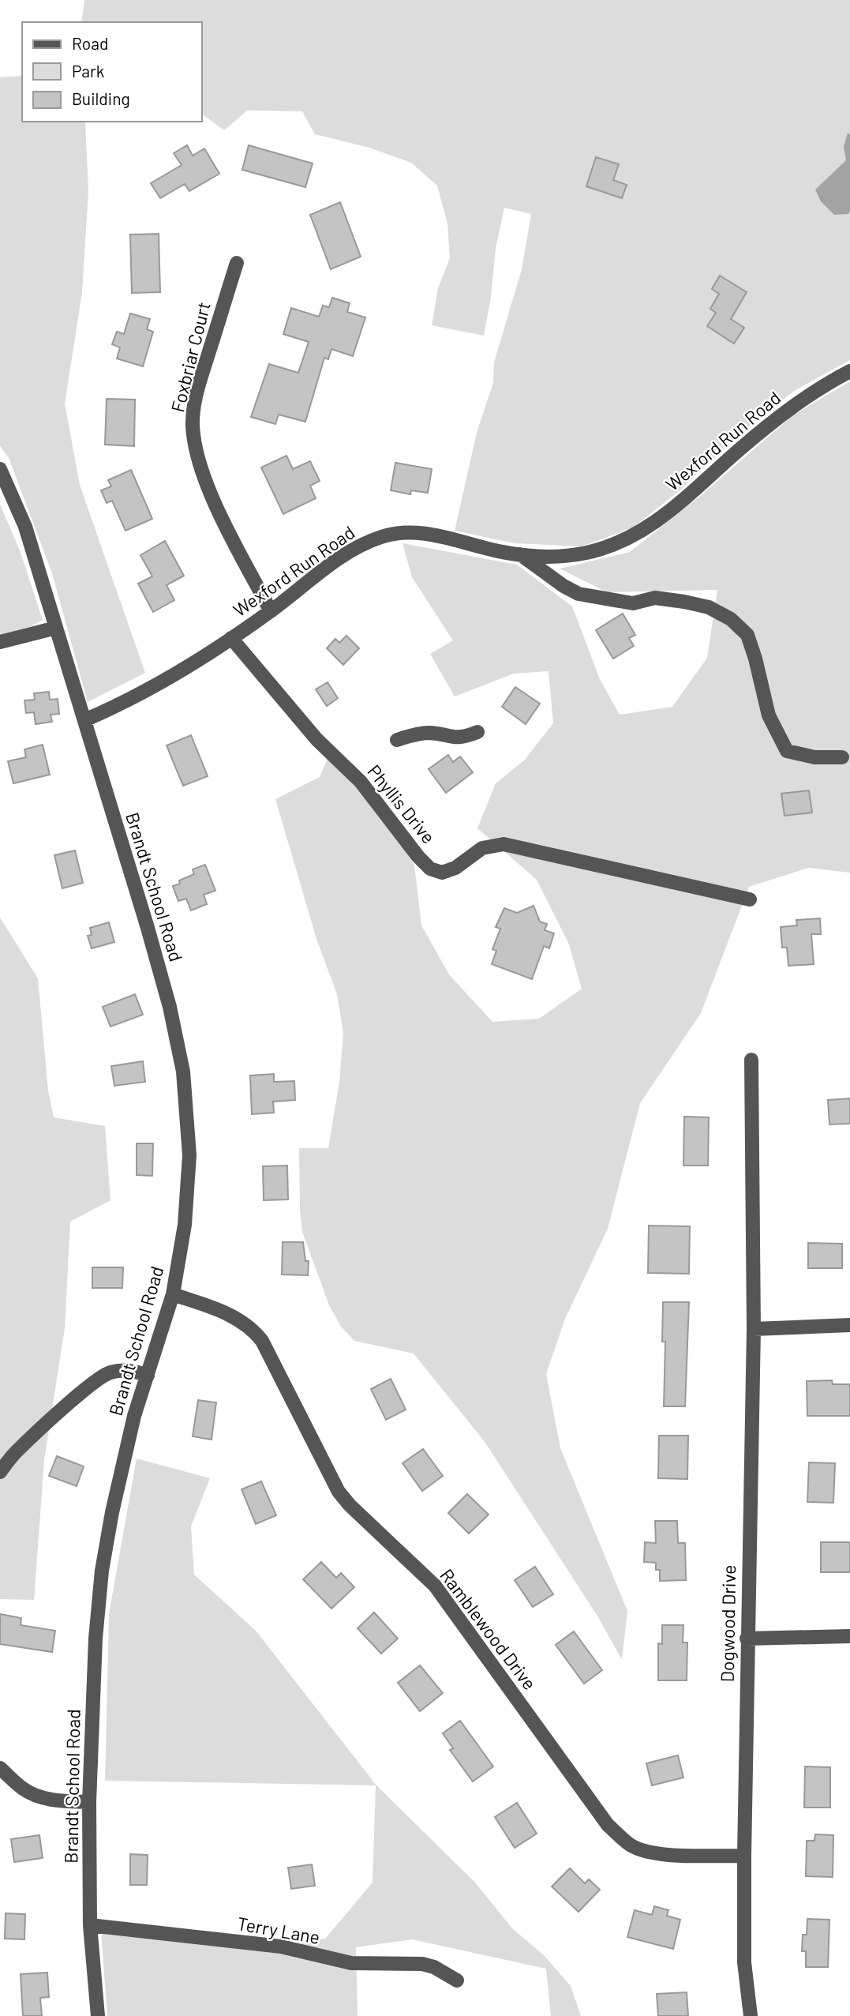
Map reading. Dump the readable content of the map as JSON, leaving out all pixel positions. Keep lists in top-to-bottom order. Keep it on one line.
{"streets":{"street":["Foxbriar Court","Wexford Run Road","Phyllis Drive","Brandt School Road","Dogwood Drive","Ramblewood Drive","Terry Lane"]},"crossings":[["Foxbriar Court","Wexford Run Road"],["Wexford Run Road","Phyllis Drive"],["Wexford Run Road","Brandt School Road"],["Brandt School Road","Ramblewood Drive"],["Brandt School Road","Terry Lane"],["Dogwood Drive","Ramblewood Drive"]],"legend":["Road","Park","Building"]}
